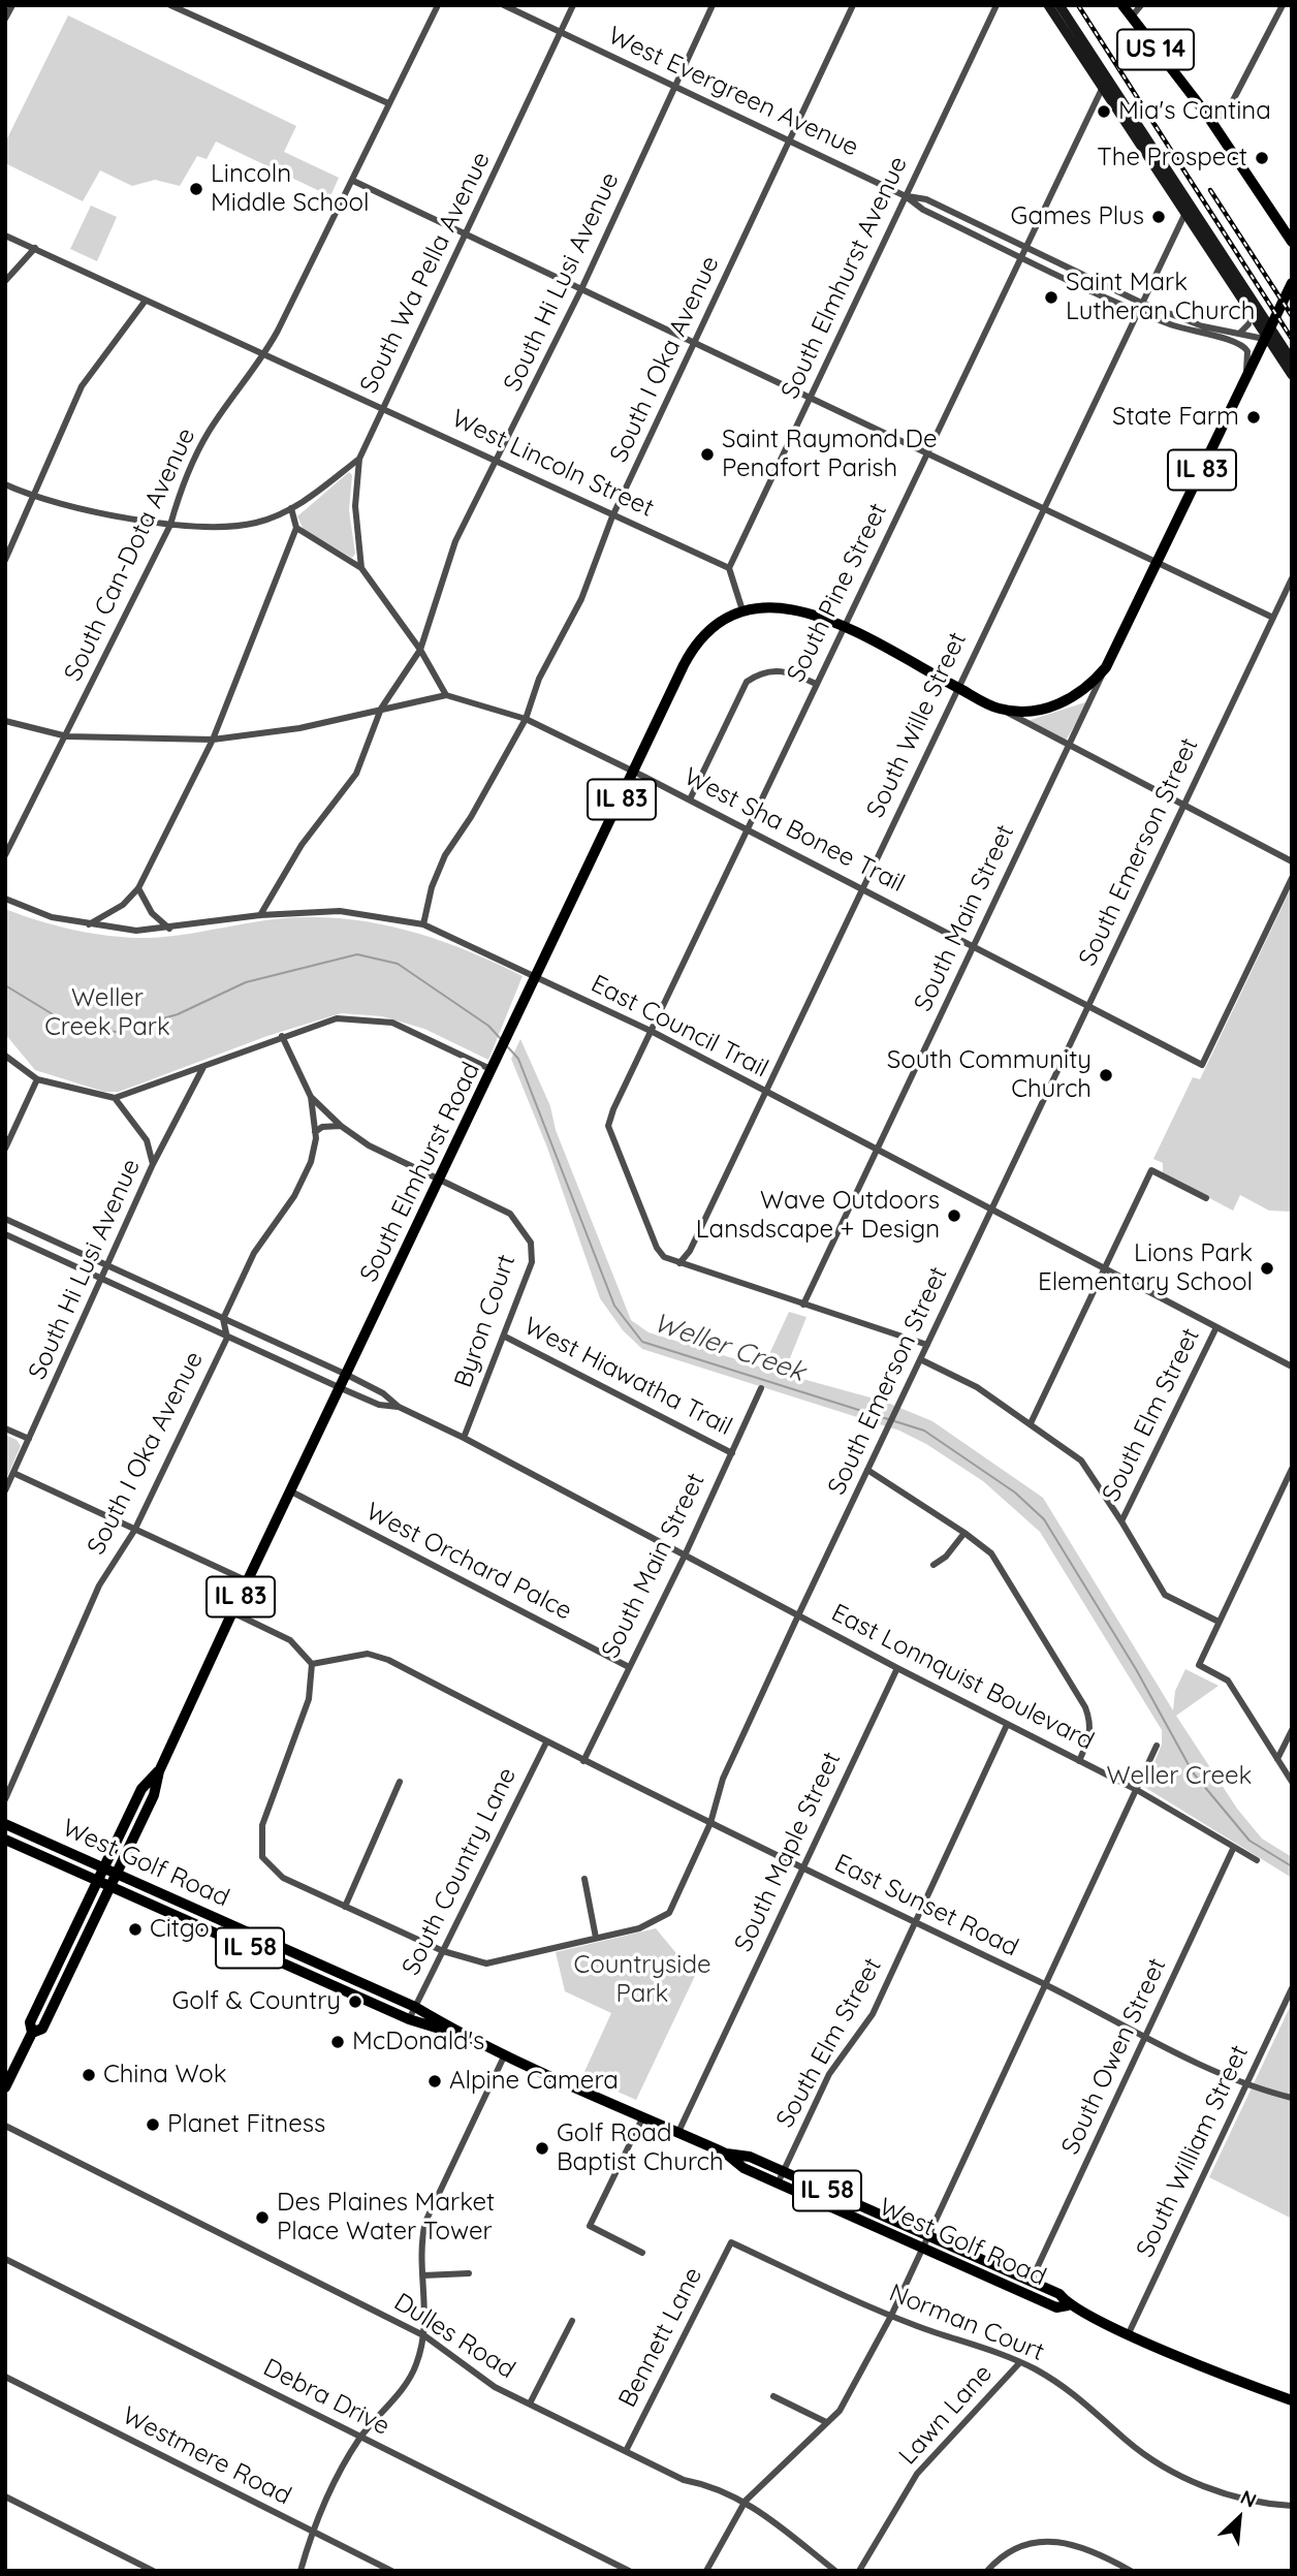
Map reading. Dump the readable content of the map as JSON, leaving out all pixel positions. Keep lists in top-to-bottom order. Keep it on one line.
{"streets":{"main road":["US 14","IL 83","South Main Street","South Elmhurst Road","West Golf Road","IL 58"],"street":["West Evergreen Avenue","South Wa Pella Avenue","South Elmhurst Avenue","South Hi Lusi Avenue","South I Oka Avenue","West Lincoln Street","South Can-Dota Avenue","South Pine Street","South Wille Street","West Sha Bonee Trail","South Emerson Street","East Council Trail","Byron Court","West Hiawatha Trail","South Elm Street","West Orchard Palce","East Lonnquist Boulevard","South Maple Street","South Country Lane","East Sunset Road","South Owen Street","South William Street","Norman Court","Dulles Road","Bennett Lane","Debra Drive","Lawn Lane","Westmere Road"]},"crossings":[["West Evergreen Avenue","South Wa Pella Avenue"],["West Evergreen Avenue","South Elmhurst Avenue"],["West Evergreen Avenue","South Hi Lusi Avenue"],["West Evergreen Avenue","South I Oka Avenue"],["West Evergreen Avenue","South Pine Street"],["West Evergreen Avenue","South Wille Street"],["West Evergreen Avenue","South Main Street"],["South Wa Pella Avenue","West Lincoln Street"],["South Elmhurst Avenue","West Lincoln Street"],["South Hi Lusi Avenue","West Lincoln Street"],["South Hi Lusi Avenue","West Sha Bonee Trail"],["South Hi Lusi Avenue","East Council Trail"],["South I Oka Avenue","West Lincoln Street"],["South I Oka Avenue","West Sha Bonee Trail"],["South I Oka Avenue","East Council Trail"],["West Lincoln Street","South Can-Dota Avenue"],["IL 83","South Pine Street"],["IL 83","South Wille Street"],["IL 83","South Main Street"],["IL 83","South Elmhurst Road"],["South Can-Dota Avenue","West Sha Bonee Trail"],["South Pine Street","South Wille Street"],["South Pine Street","West Sha Bonee Trail"],["South Pine Street","East Council Trail"],["South Wille Street","West Sha Bonee Trail"],["South Wille Street","East Council Trail"],["West Sha Bonee Trail","South Emerson Street"],["West Sha Bonee Trail","South Main Street"],["West Sha Bonee Trail","South Elmhurst Road"],["South Emerson Street","East Council Trail"],["South Emerson Street","East Lonnquist Boulevard"],["South Emerson Street","South Country Lane"],["South Emerson Street","East Sunset Road"],["South Main Street","East Council Trail"],["South Main Street","West Hiawatha Trail"],["South Main Street","West Orchard Palce"],["South Main Street","East Lonnquist Boulevard"],["South Main Street","East Sunset Road"],["East Council Trail","South Elmhurst Road"],["East Council Trail","South Elm Street"],["South Elmhurst Road","Byron Court"],["South Elmhurst Road","West Orchard Palce"],["South Elmhurst Road","West Golf Road"],["Byron Court","West Hiawatha Trail"],["Byron Court","East Lonnquist Boulevard"],["South Elm Street","East Lonnquist Boulevard"],["South Elm Street","West Golf Road"],["South Elm Street","East Sunset Road"],["East Lonnquist Boulevard","South Maple Street"],["East Lonnquist Boulevard","South Owen Street"],["South Maple Street","West Golf Road"],["South Maple Street","East Sunset Road"],["West Golf Road","South Country Lane"],["West Golf Road","South Owen Street"],["West Golf Road","South William Street"],["South Country Lane","East Sunset Road"],["East Sunset Road","South Owen Street"],["East Sunset Road","South William Street"],["Norman Court","Bennett Lane"],["Norman Court","Lawn Lane"],["Dulles Road","Bennett Lane"]],"water":["Weller Creek"],"parks":["Weller Creek Park","Weller Creek","Countryside Park"],"places":["Mia's Cantina","The Prospect","Lincoln Middle School","Games Plus","Saint Mark Lutheran Church","State Farm","Saint Raymond De Penafort Parish","South Community Church","Wave Outdoors Lansdscape + Design","Lions Park Elementary School","Citgo","Golf & Country","McDonald's","China Wok","Alpine Camera","Planet Fitness","Golf Road Baptist Church","Des Plaines Market Place Water Tower"],"north":"top right"}
